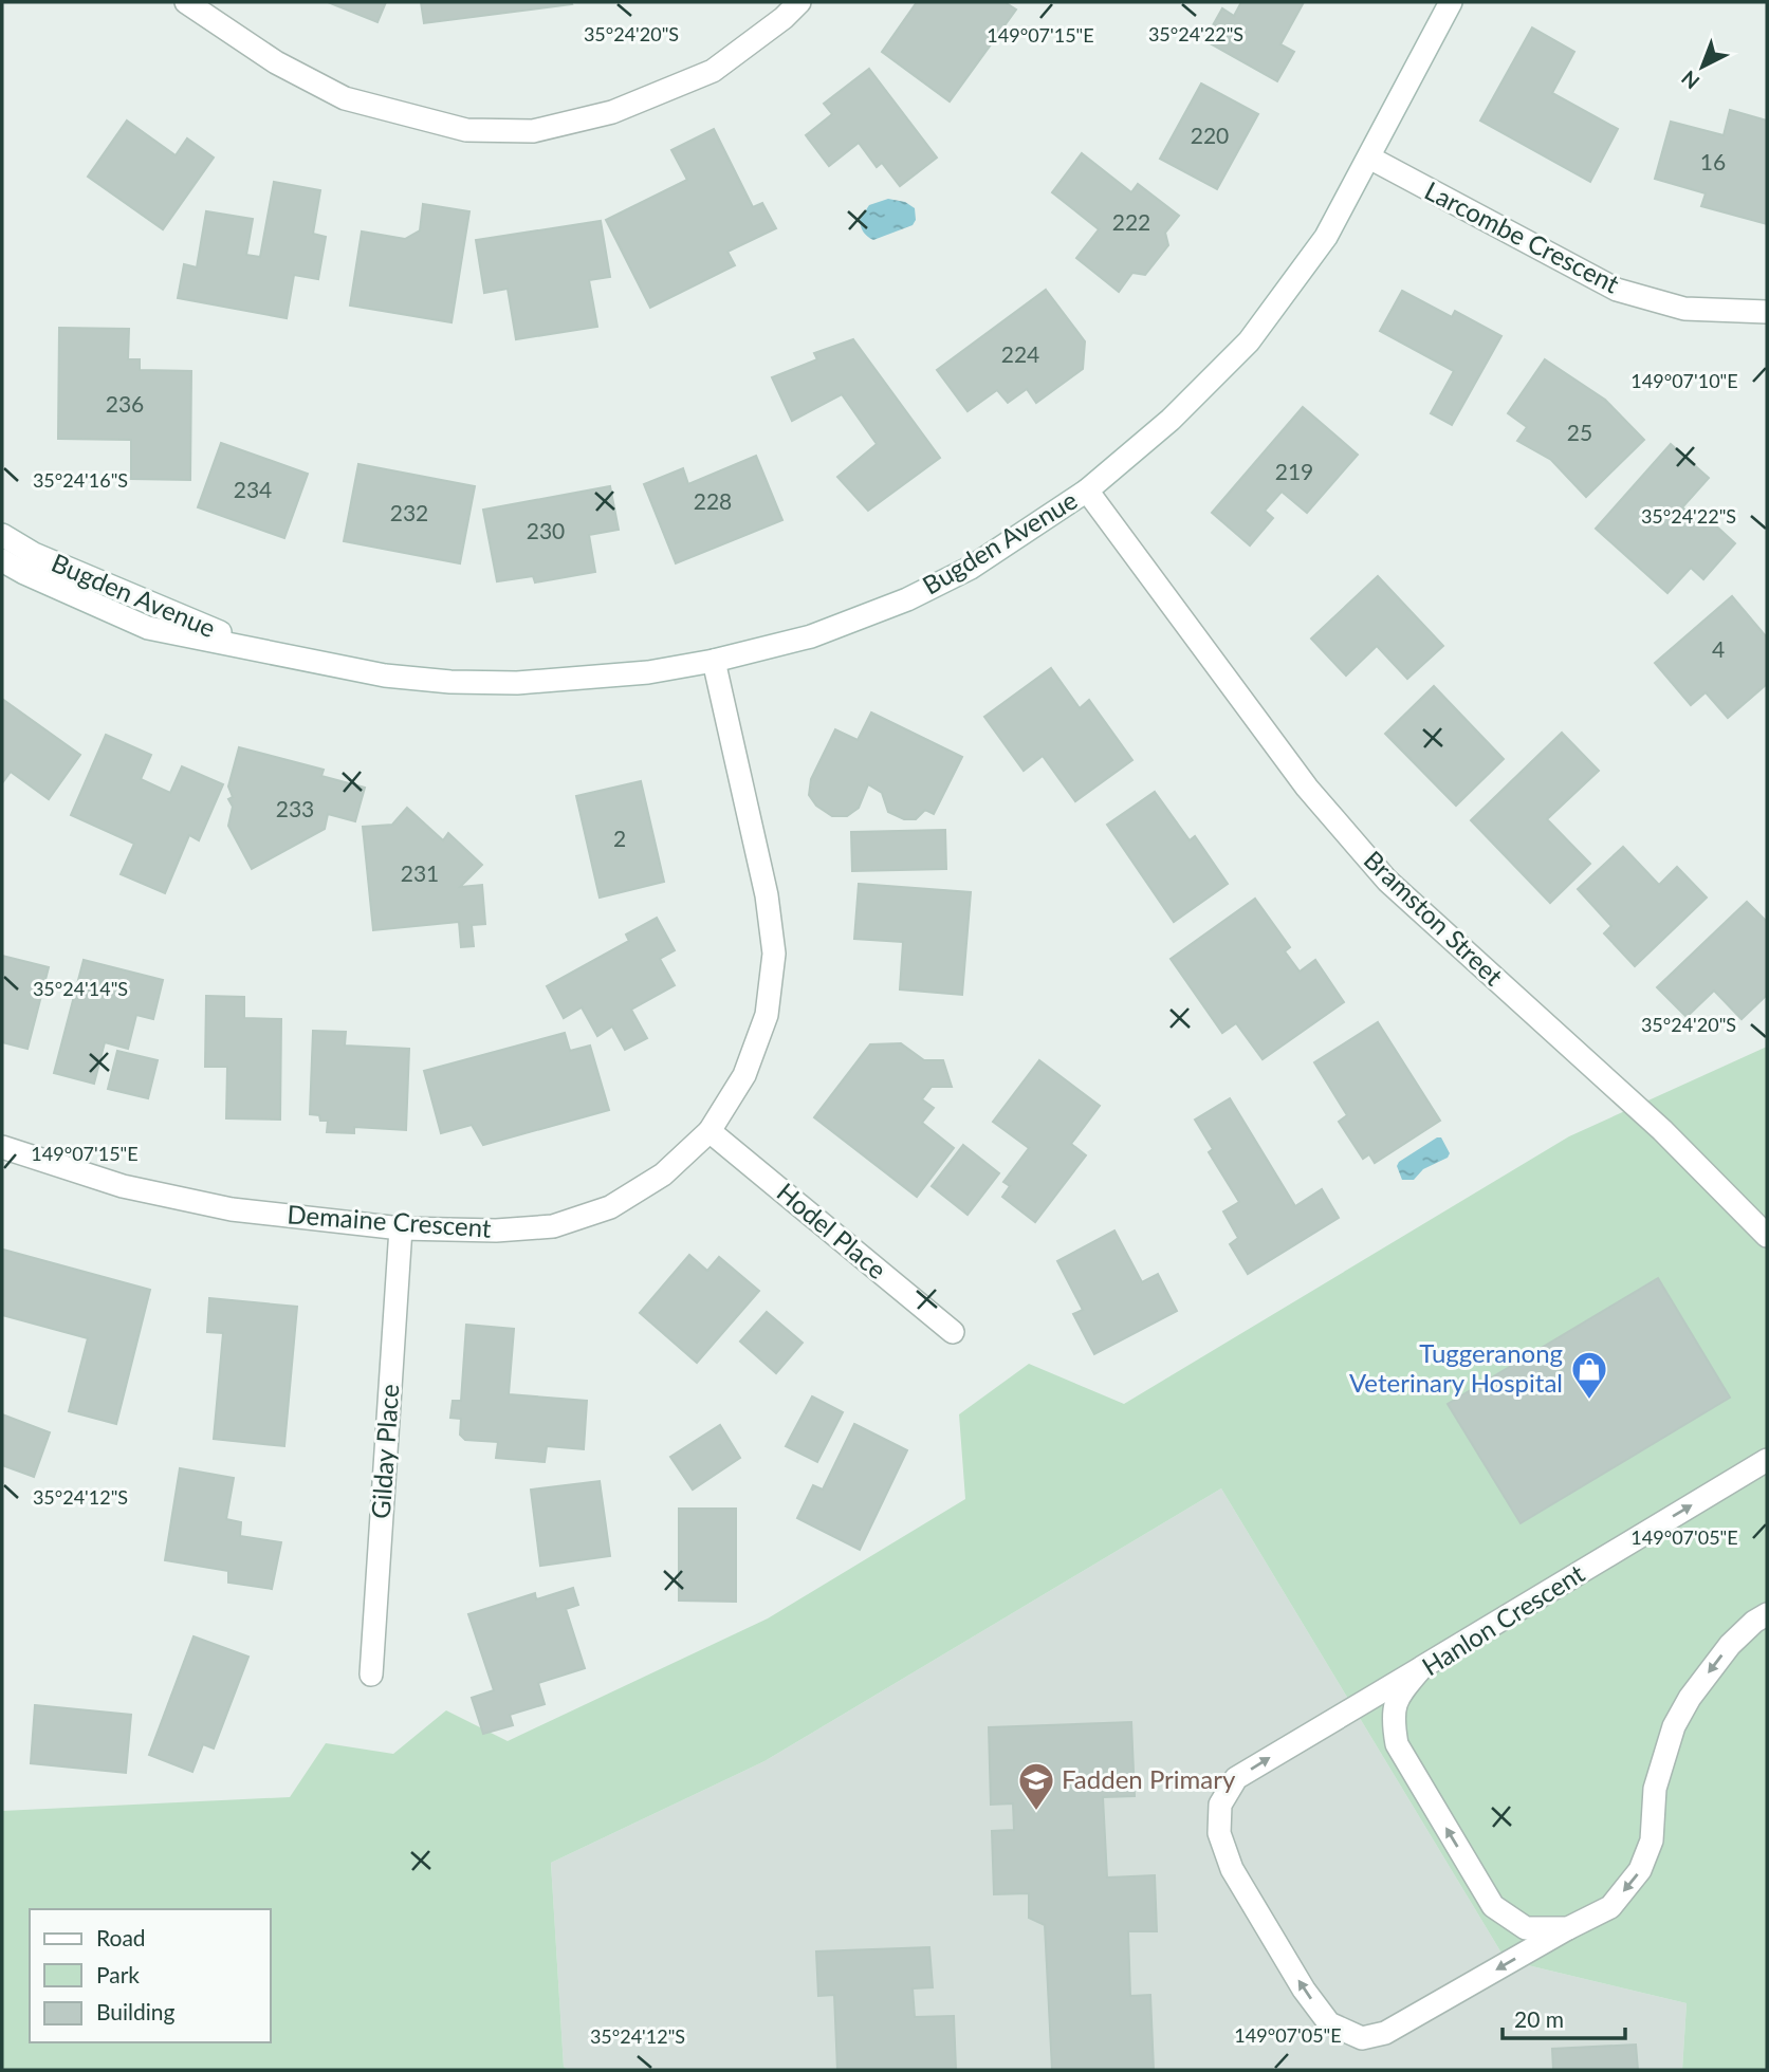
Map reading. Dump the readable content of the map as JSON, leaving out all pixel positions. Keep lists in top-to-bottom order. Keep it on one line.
{"streets":{"street":["Larcombe Crescent","Bugden Avenue","Bramston Street","Demaine Crescent","Hodel Place","Gilday Place","Hanlon Crescent"]},"crossings":[["Larcombe Crescent","Bugden Avenue"],["Bugden Avenue","Bramston Street"],["Bugden Avenue","Demaine Crescent"],["Demaine Crescent","Hodel Place"],["Demaine Crescent","Gilday Place"]],"places":{"shop":["Tuggeranong Veterinary Hospital"],"school or university":["Fadden Primary"]},"house_numbers":["220","16","222","224","236","25","219","234","228","232","230","4","233","2","231"],"legend":["Road","Park","Building"],"scale_bar":"20 m","north":"bottom left","coordinates":["35°24'20\"S","35°24'22\"S","149°07'15\"E","149°07'10\"E","35°24'16\"S","35°24'14\"S","35°24'12\"S","149°07'05\"E"]}
